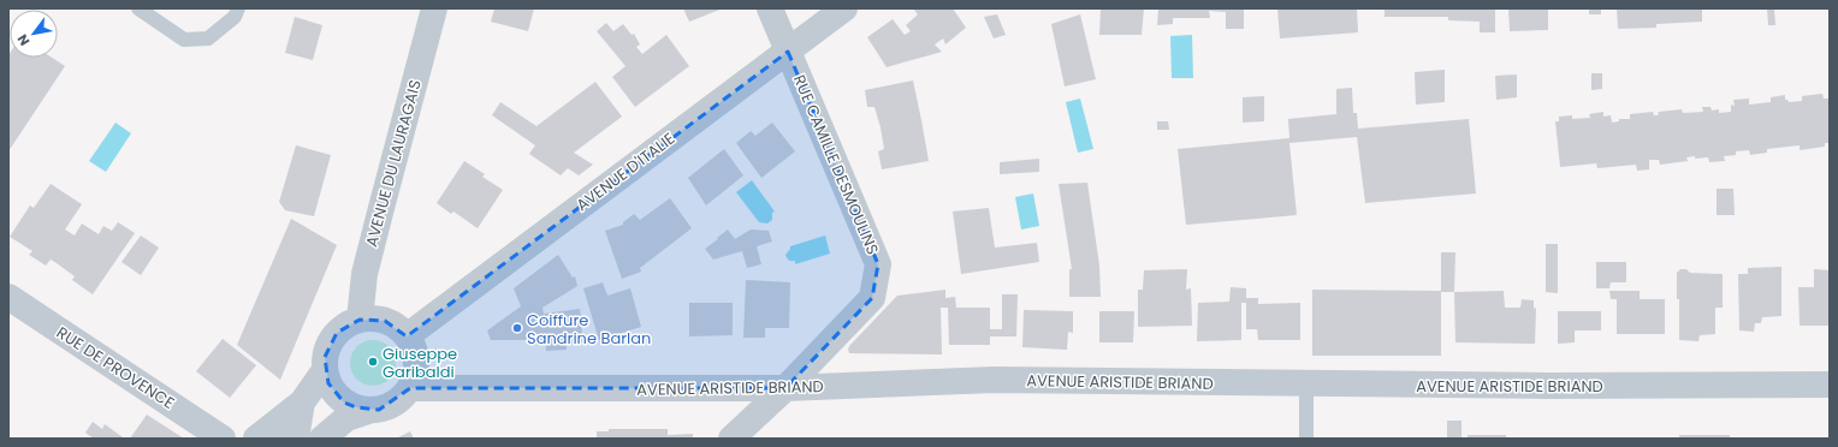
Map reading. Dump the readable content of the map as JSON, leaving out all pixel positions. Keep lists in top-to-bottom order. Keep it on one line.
{"streets":{"street":["AVENUE DU LAURAGAIS","RUE CAMILLE DESMOULINS","AVENUE D'ITALIE","RUE DE PROVENCE","AVENUE ARISTIDE BRIAND"]},"crossings":[["AVENUE DU LAURAGAIS","AVENUE D'ITALIE"],["AVENUE DU LAURAGAIS","AVENUE ARISTIDE BRIAND"],["RUE CAMILLE DESMOULINS","AVENUE D'ITALIE"],["RUE CAMILLE DESMOULINS","AVENUE ARISTIDE BRIAND"],["AVENUE D'ITALIE","AVENUE ARISTIDE BRIAND"]],"places":["Coiffure Sandrine Barlan","Giuseppe Garibaldi"],"north":"bottom left"}
